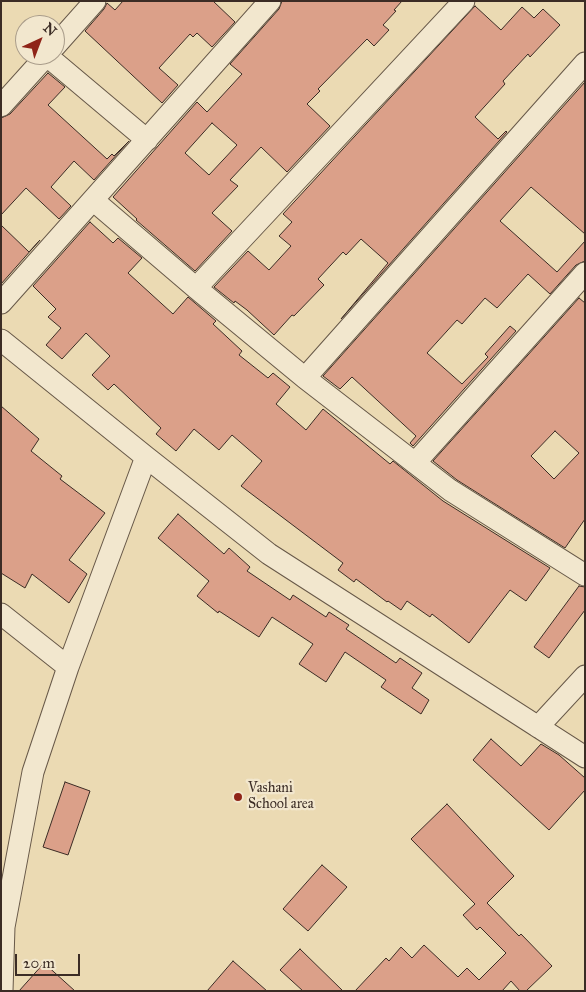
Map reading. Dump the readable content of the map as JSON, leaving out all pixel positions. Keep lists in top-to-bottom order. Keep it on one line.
{"places":["Vashani School area"],"scale_bar":"20 m","north":"top right"}
